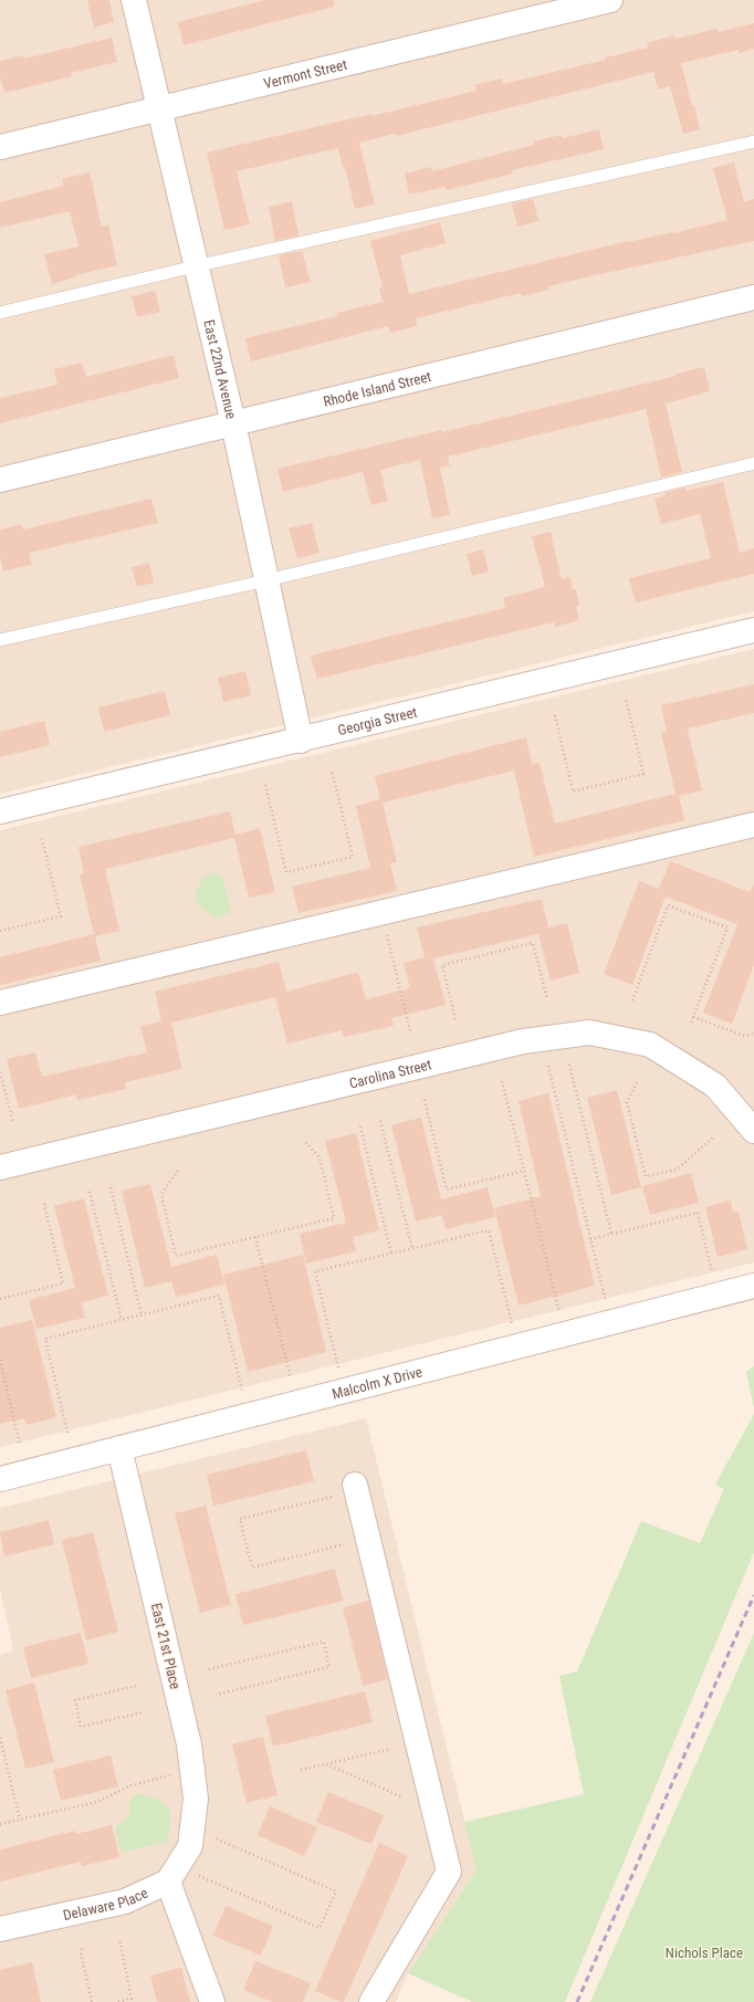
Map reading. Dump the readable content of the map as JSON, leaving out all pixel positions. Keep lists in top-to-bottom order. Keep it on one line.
{"streets":{"street":["Vermont Street","East 22nd Avenue","Rhode Island Street","Georgia Street","Carolina Street","Malcolm X Drive","East 21st Place","Delaware Place"]},"crossings":[["Vermont Street","East 22nd Avenue"],["East 22nd Avenue","Rhode Island Street"],["East 22nd Avenue","Georgia Street"],["Malcolm X Drive","East 21st Place"]],"parks":["Nichols Place"]}
